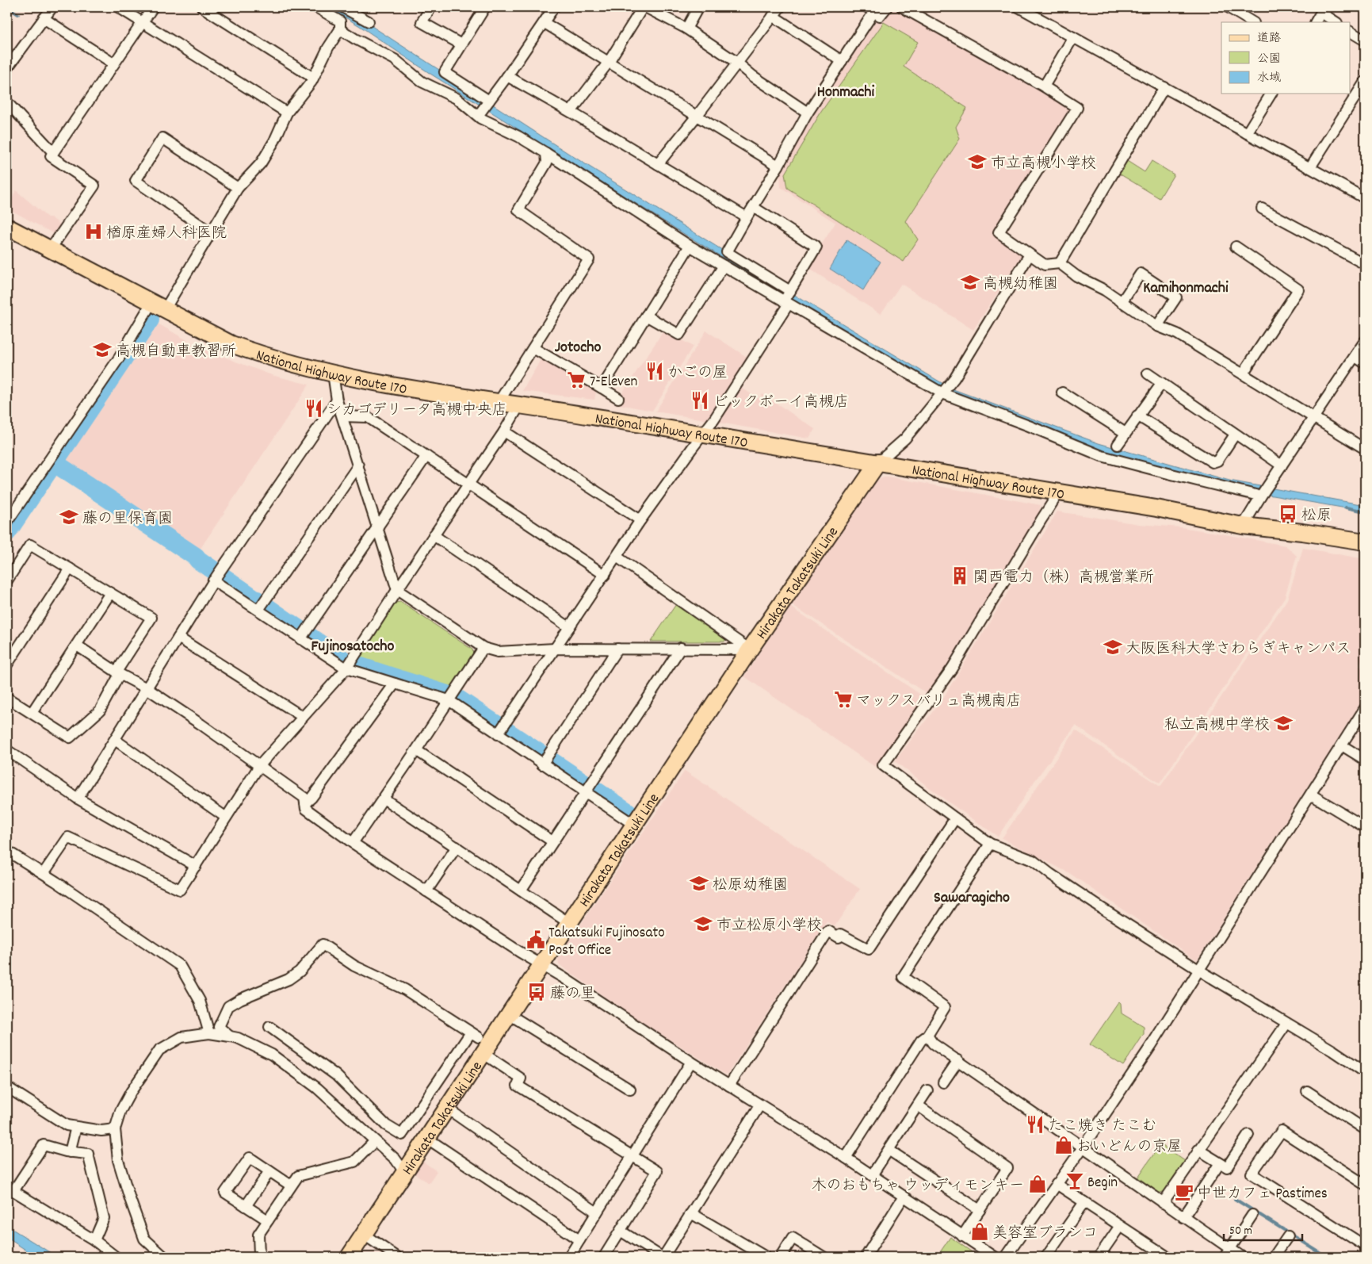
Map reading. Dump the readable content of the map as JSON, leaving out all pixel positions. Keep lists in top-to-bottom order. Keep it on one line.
{"streets":{"main road":["National Highway Route 170","Hirakata Takatsuki Line"]},"crossings":[["National Highway Route 170","Hirakata Takatsuki Line"]],"districts":["Honmachi","Kamihonmachi","Jotocho","Fujinosatocho","Sawaragicho"],"places":{"school or university":["市立高槻小学校","高槻幼稚園","高槻自動車教習所","藤の里保育園","大阪医科大学さわらぎキャンパス","私立高槻中学校","松原幼稚園","市立松原小学校"],"hospital":["楢原産婦人科医院"],"restaurant":["かごの屋","ビックボーイ高槻店","シカゴデリータ高槻中央店","たこ焼き たこむ"],"supermarket":["7-Eleven","マックスバリュ高槻南店"],"bus stop":["松原","藤の里"],"building":["関西電力（株）高槻営業所"],"public building":["Takatsuki Fujinosato Post Office"],"shop":["おいどんの京屋","木のおもちゃ ウッディモンキー","美容室ブランコ"],"bar":["Begin"],"cafe":["中世カフェ Pastimes"]},"legend":["道路","公園","水域"],"scale_bar":"50 m"}
